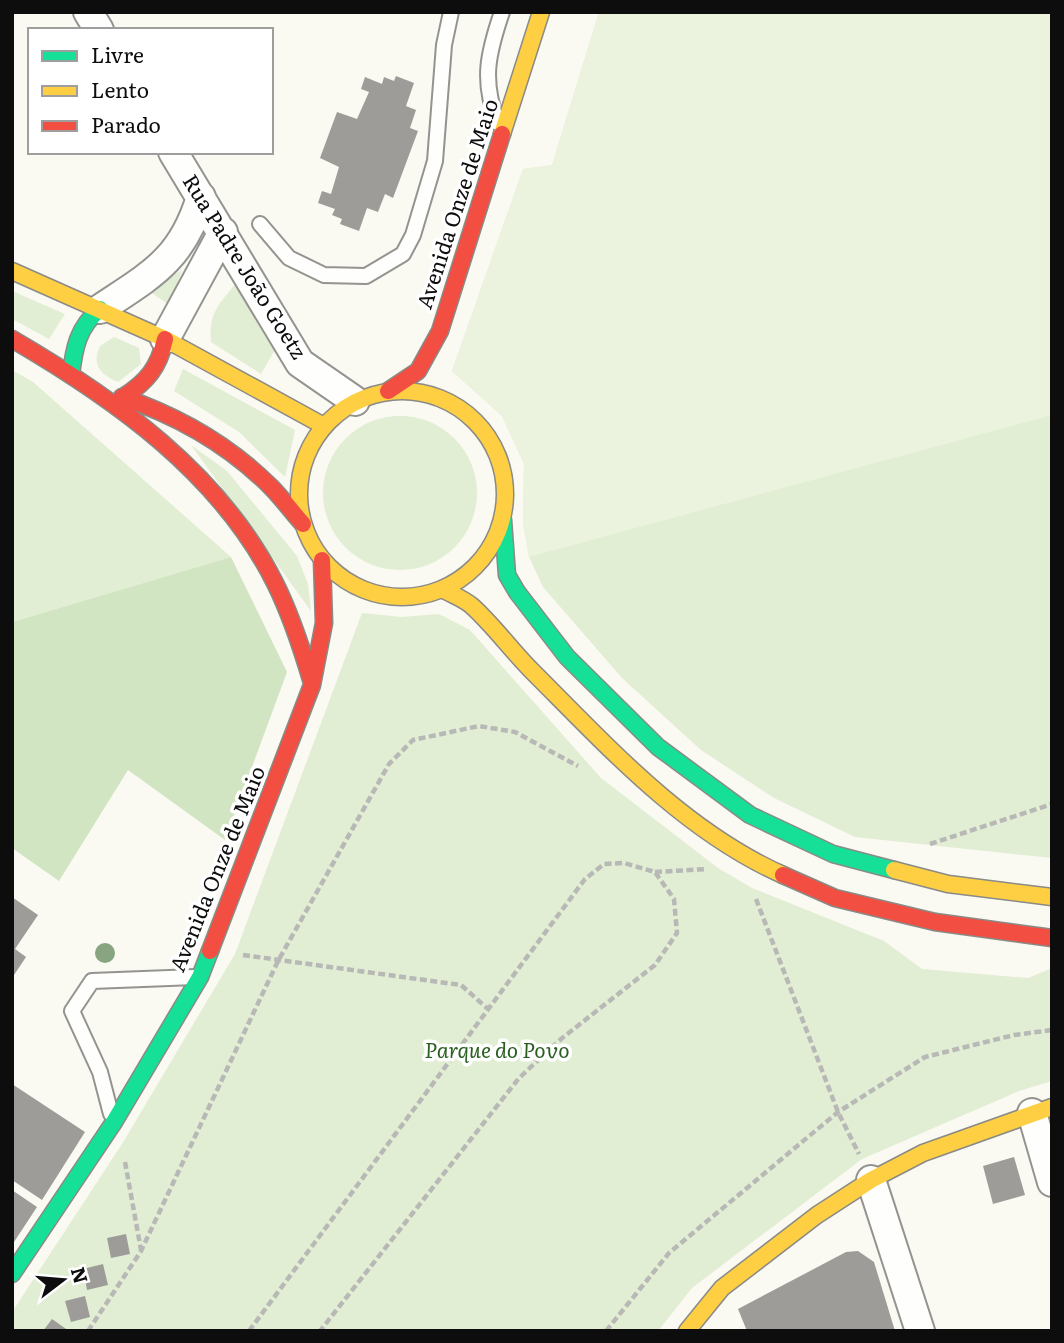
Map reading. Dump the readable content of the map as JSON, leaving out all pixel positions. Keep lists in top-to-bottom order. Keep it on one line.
{"streets":{"street":["Avenida Onze de Maio","Rua Padre João Goetz"]},"crossings":[["Avenida Onze de Maio","Rua Padre João Goetz"]],"parks":["Parque do Povo"],"legend":["Livre","Lento","Parado"],"north":"right"}
